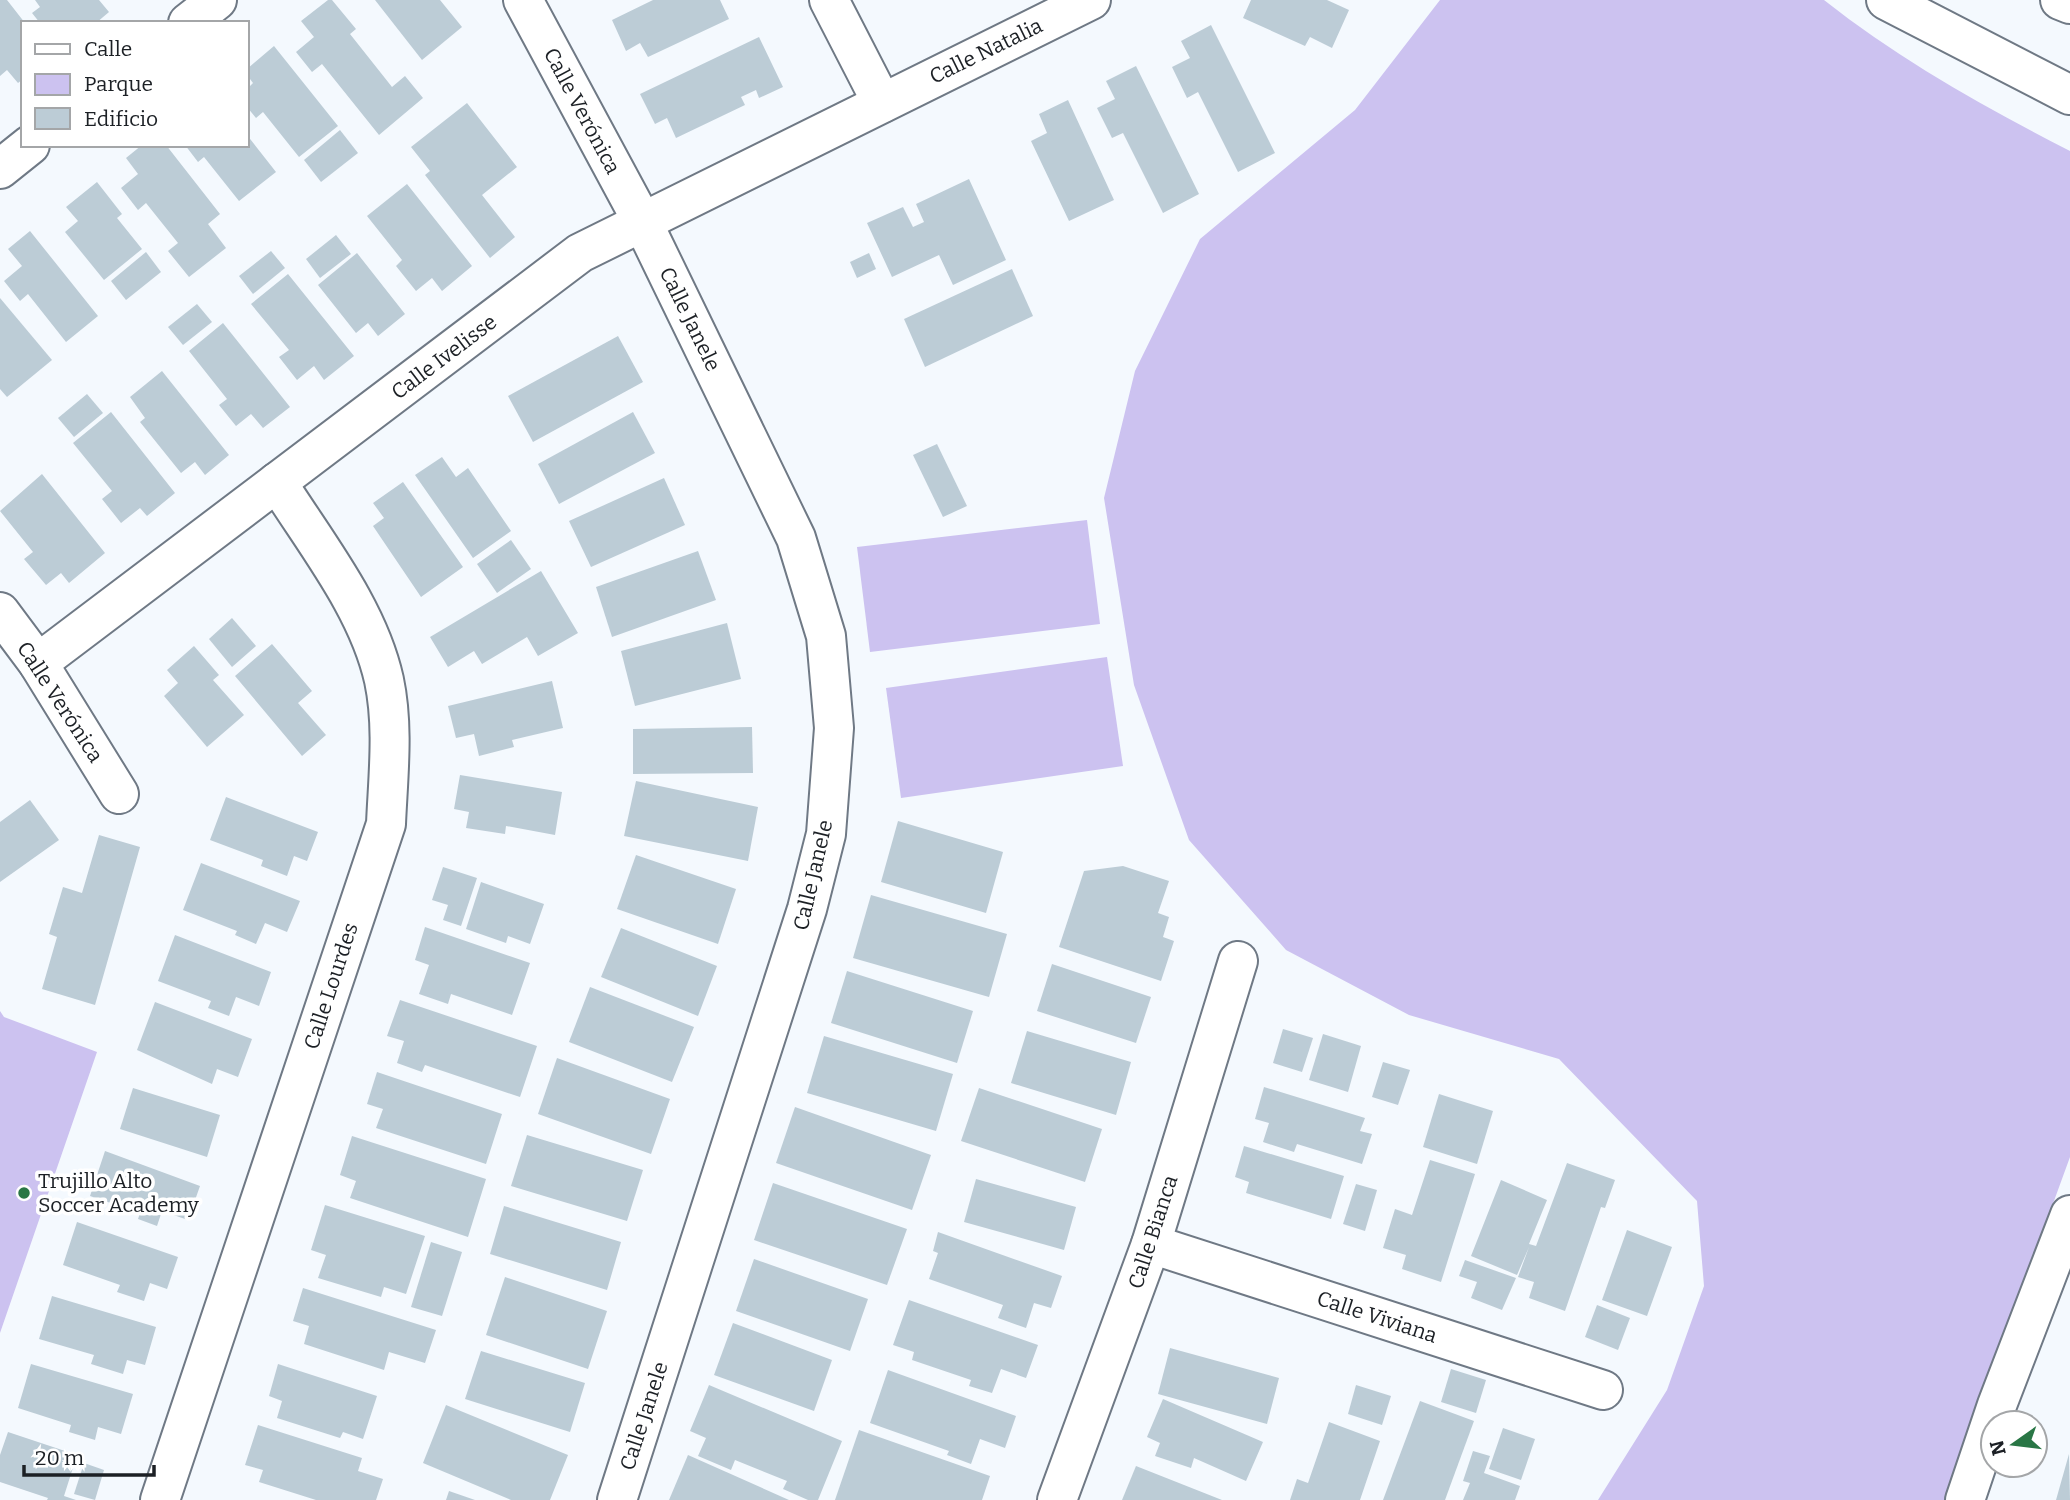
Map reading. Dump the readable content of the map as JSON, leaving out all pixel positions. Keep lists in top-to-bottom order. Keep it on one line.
{"streets":{"street":["Calle Natalia","Calle Verónica","Calle Janele","Calle Ivelisse","Calle Lourdes","Calle Bianca","Calle Viviana"]},"crossings":[["Calle Natalia","Calle Ivelisse"],["Calle Verónica","Calle Janele"],["Calle Verónica","Calle Ivelisse"],["Calle Janele","Calle Ivelisse"],["Calle Ivelisse","Calle Lourdes"],["Calle Bianca","Calle Viviana"]],"places":["Trujillo Alto Soccer Academy"],"legend":["Calle","Parque","Edificio"],"scale_bar":"20 m","north":"left"}
